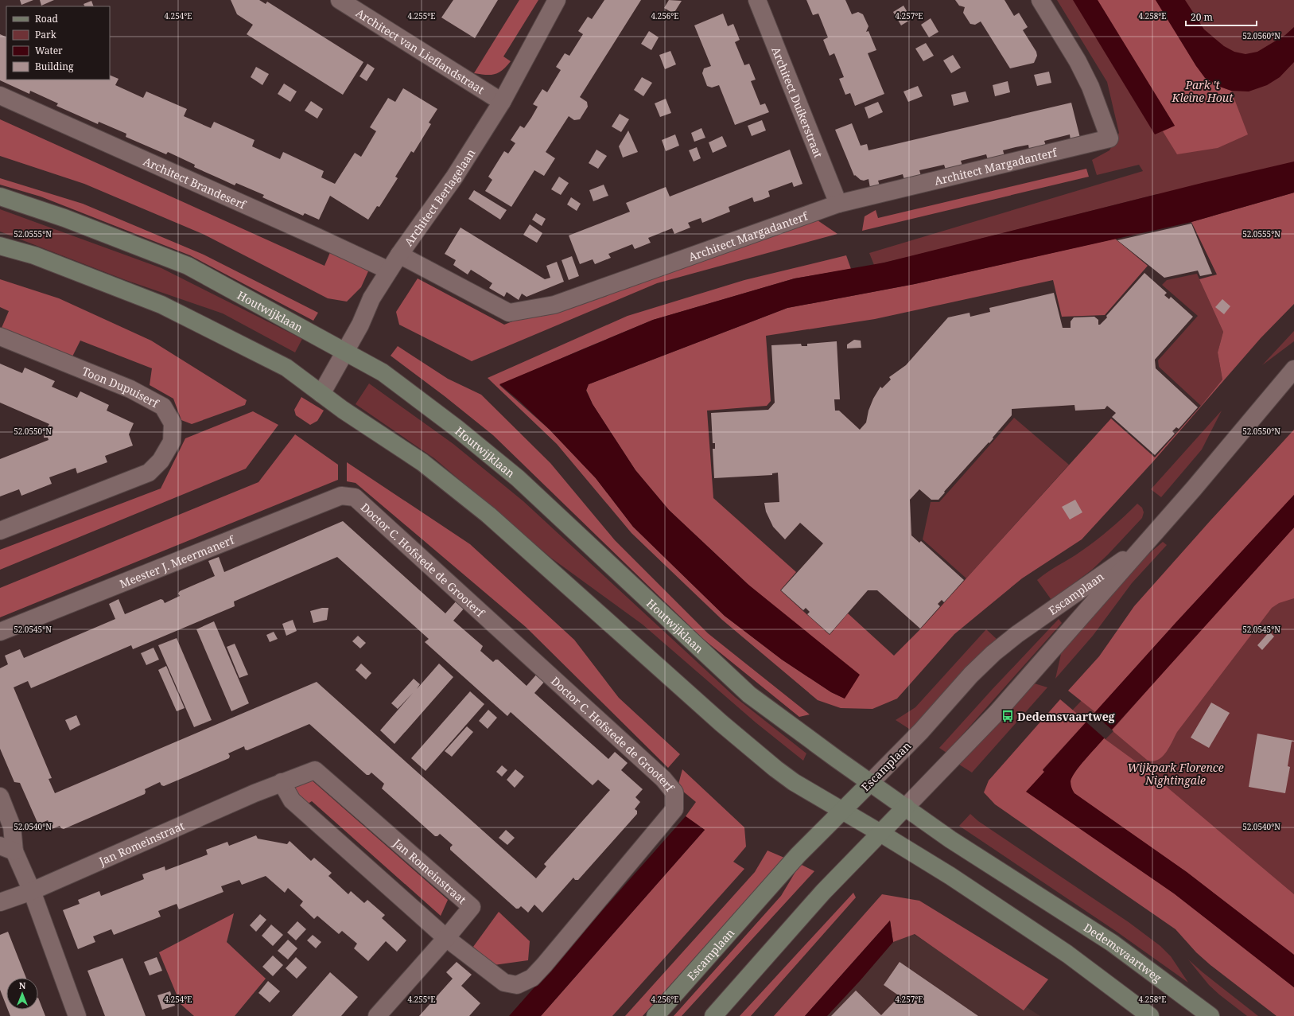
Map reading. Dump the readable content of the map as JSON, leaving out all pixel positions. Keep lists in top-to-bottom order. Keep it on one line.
{"streets":{"main road":["Houtwijklaan","Escamplaan","Dedemsvaartweg"],"street":["Architect van Lieflandstraat","Architect Duikerstraat","Architect Margadanterf","Architect Brandeserf","Architect Berlagelaan","Toon Dupuiserf","Doctor C. Hofstede de Grooterf","Meester J. Meermanerf","Jan Romeinstraat"]},"crossings":[["Architect van Lieflandstraat","Architect Berlagelaan"],["Architect Duikerstraat","Architect Margadanterf"],["Architect Margadanterf","Architect Berlagelaan"],["Architect Brandeserf","Architect Berlagelaan"],["Architect Berlagelaan","Houtwijklaan"],["Houtwijklaan","Escamplaan"],["Houtwijklaan","Dedemsvaartweg"],["Doctor C. Hofstede de Grooterf","Meester J. Meermanerf"],["Doctor C. Hofstede de Grooterf","Jan Romeinstraat"],["Escamplaan","Dedemsvaartweg"]],"parks":["Park 't Kleine Hout","Wijkpark Florence Nightingale"],"places":{"bus stop":["Dedemsvaartweg"]},"legend":["Road","Park","Water","Building"],"scale_bar":"20 m","north":"top","coordinates":["4.254°E","4.255°E","4.256°E","4.257°E","4.258°E","52.0560°N","52.0555°N","52.0550°N","52.0545°N","52.0540°N"]}
